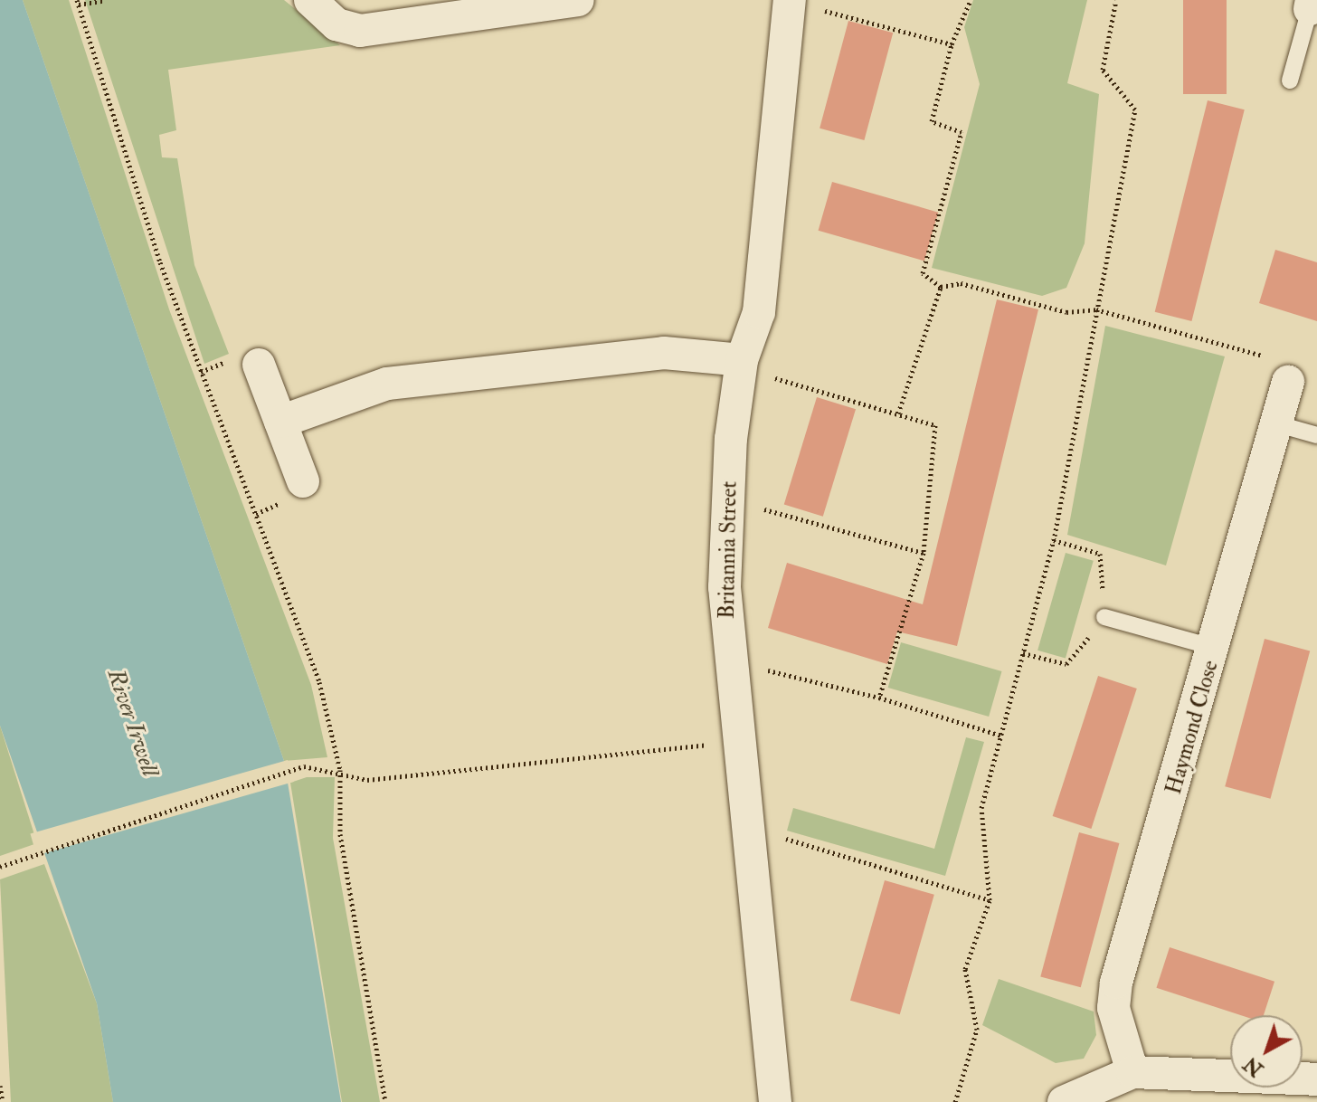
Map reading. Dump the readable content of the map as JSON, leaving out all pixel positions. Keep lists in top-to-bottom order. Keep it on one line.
{"streets":{"street":["Britannia Street","Haymond Close"]},"water":["River Irwell"],"north":"bottom left"}
